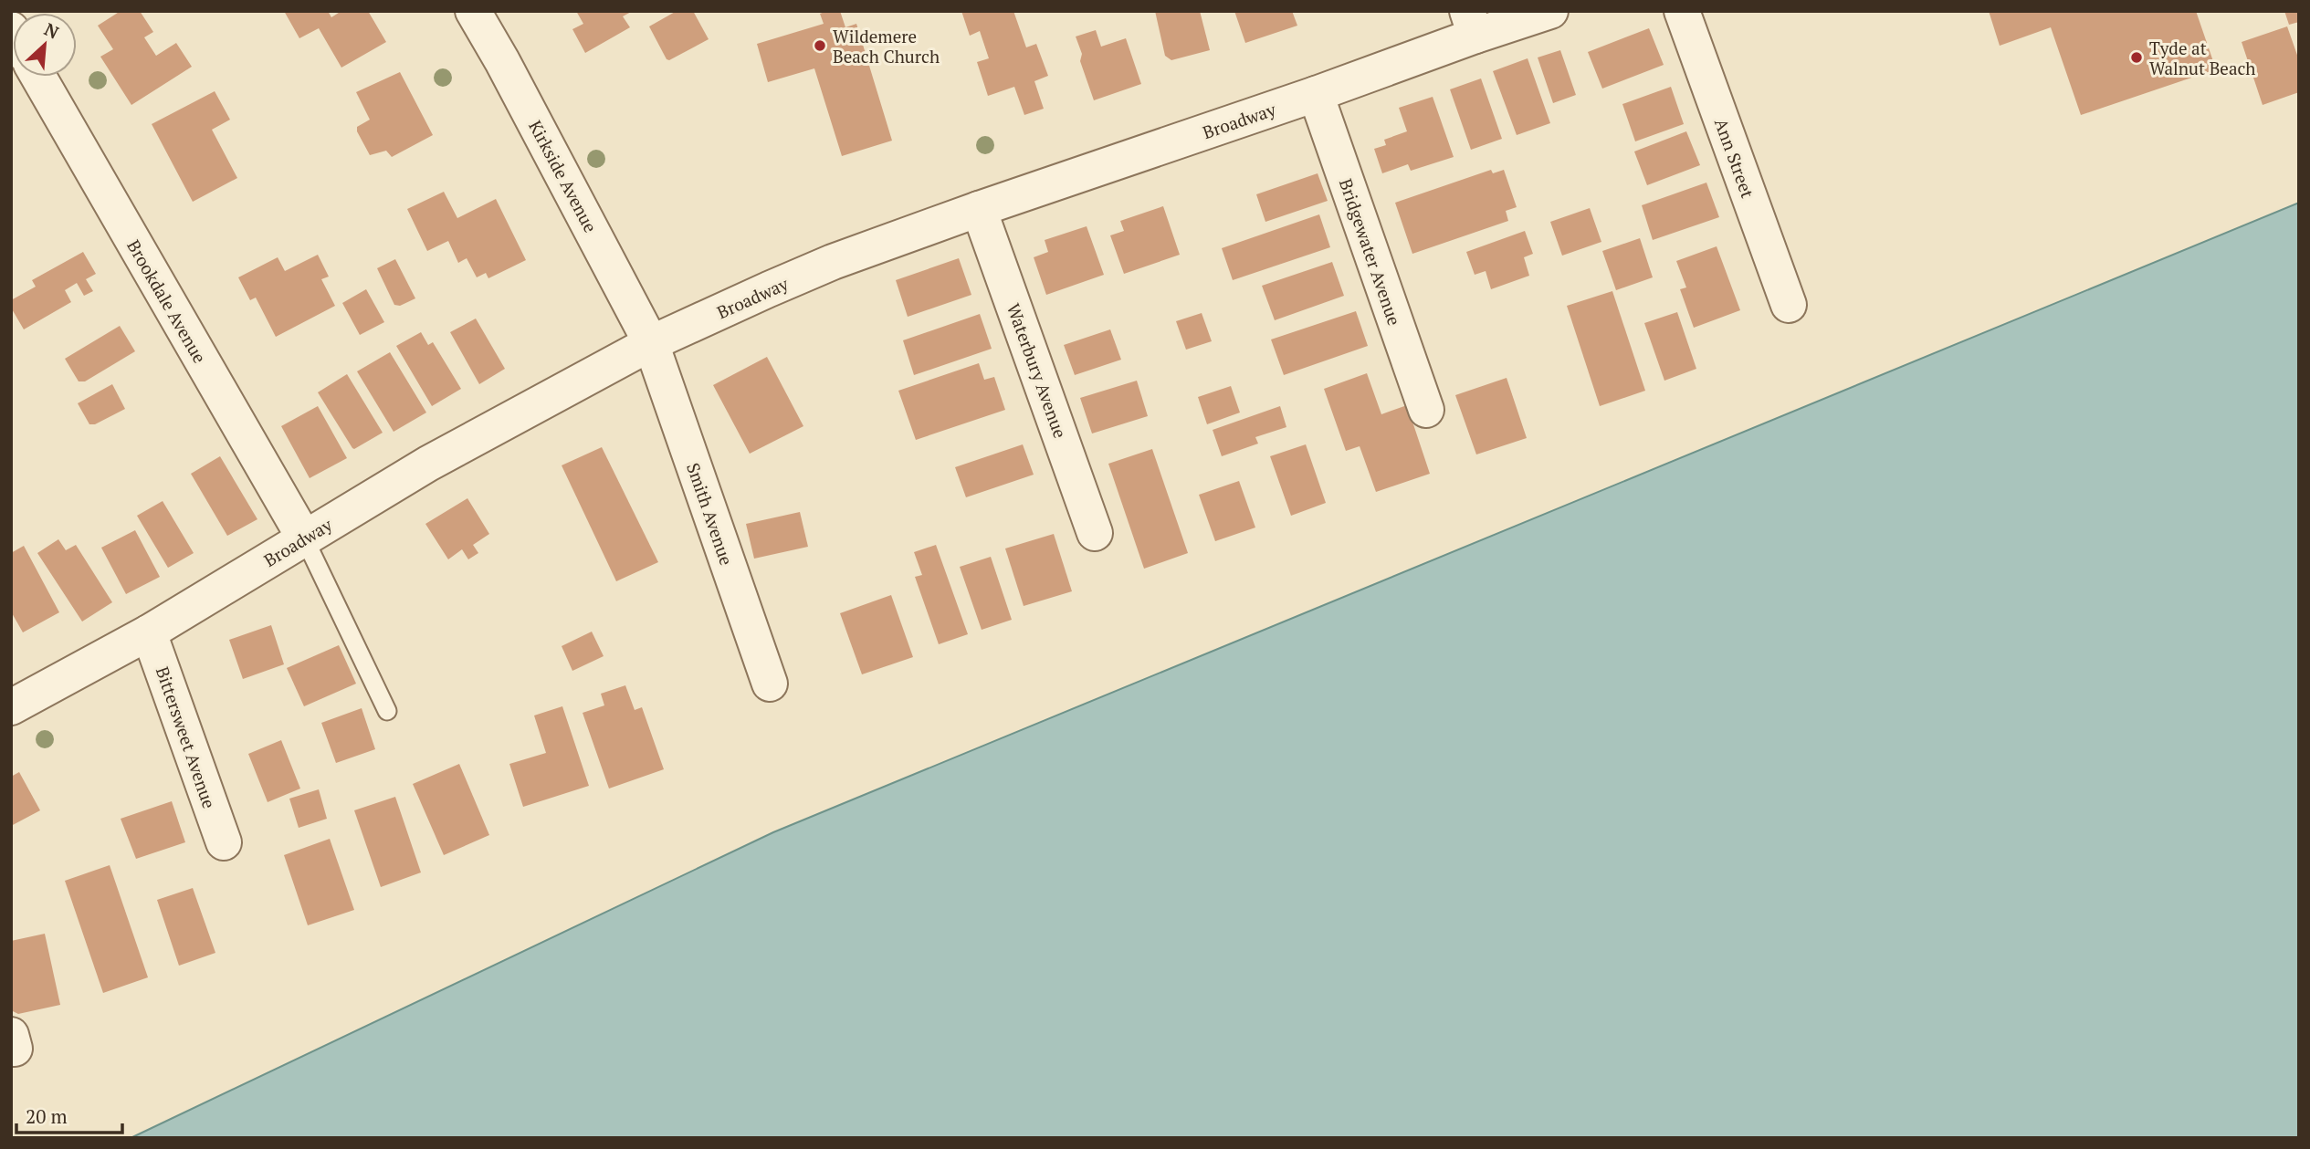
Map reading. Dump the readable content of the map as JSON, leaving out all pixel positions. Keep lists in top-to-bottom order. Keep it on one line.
{"streets":{"street":["Broadway","Ann Street","Kirkside Avenue","Bridgewater Avenue","Brookdale Avenue","Waterbury Avenue","Smith Avenue","Bittersweet Avenue"]},"crossings":[["Broadway","Kirkside Avenue"],["Broadway","Bridgewater Avenue"],["Broadway","Brookdale Avenue"],["Broadway","Waterbury Avenue"],["Broadway","Smith Avenue"],["Broadway","Bittersweet Avenue"],["Kirkside Avenue","Smith Avenue"]],"places":["Wildemere Beach Church","Tyde at Walnut Beach"],"scale_bar":"20 m","north":"top right"}
